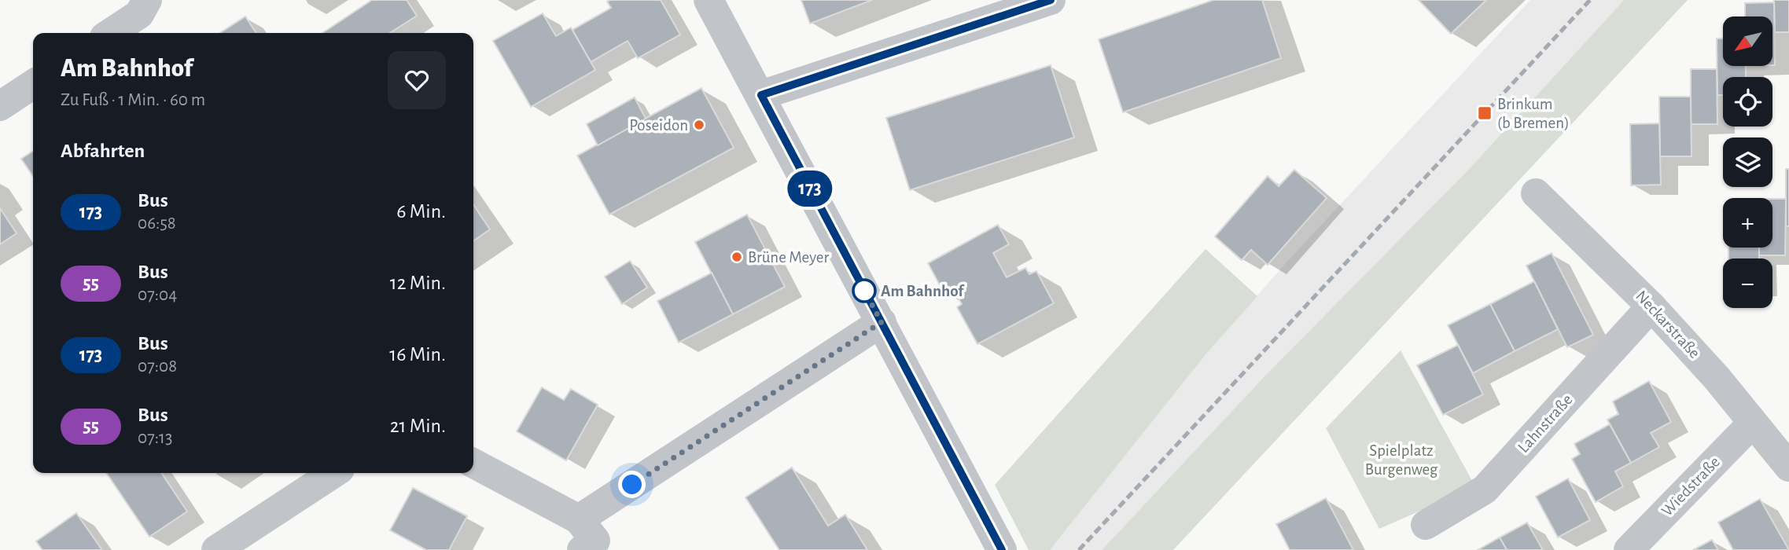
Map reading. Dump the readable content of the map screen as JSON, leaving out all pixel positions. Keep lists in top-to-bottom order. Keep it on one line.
{"streets":{"street":["Neckarstraße","Lahnstraße","Wiedstraße"]},"crossings":[["Neckarstraße","Lahnstraße"],["Neckarstraße","Wiedstraße"]],"parks":["Spielplatz Burgenweg"],"places":{"transit":["Brinkum (b Bremen)"],"other":["Poseidon","Brüne Meyer","Am Bahnhof"]},"lines":["bus line 173"],"north":"bottom left","page":{"on_map":"173","map_buttons":["+","−"],"heading":[["Am Bahnhof","Zu Fuß · 1 Min. · 60 m"],"Abfahrten"],"list":[{"mark":"173","name":"Bus","note":"06:58","value":"6 Min."},{"mark":"55","name":"Bus","note":"07:04","value":"12 Min."},{"mark":"173","name":"Bus","note":"07:08","value":"16 Min."},{"mark":"55","name":"Bus","note":"07:13","value":"21 Min."}]}}
